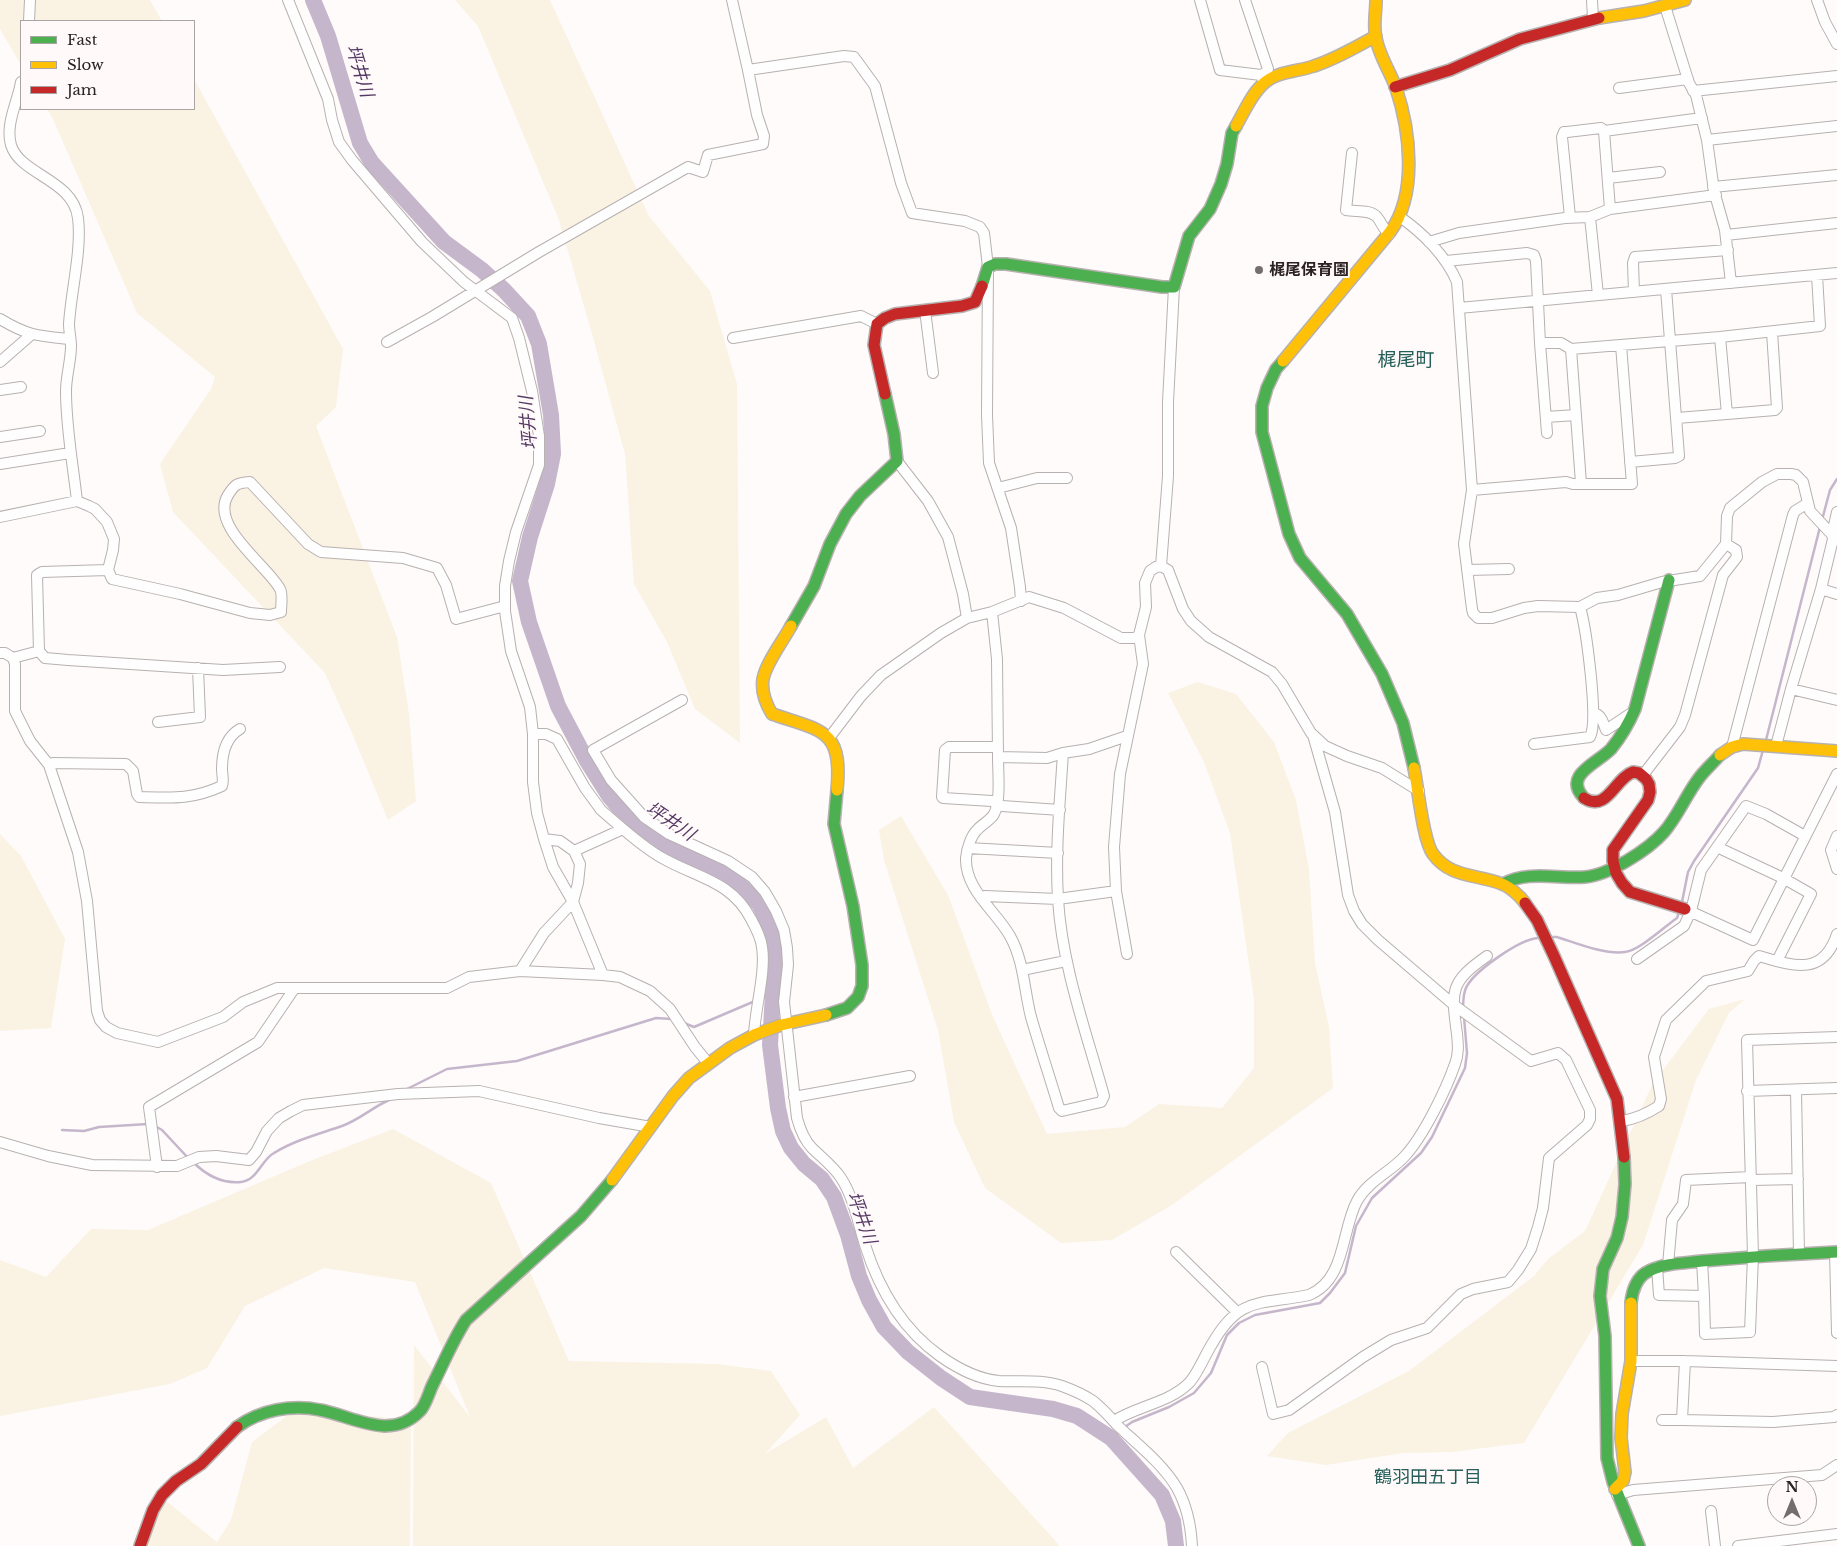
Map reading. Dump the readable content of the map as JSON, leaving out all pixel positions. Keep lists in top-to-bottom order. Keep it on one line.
{"districts":["梶尾町","鶴羽田五丁目"],"water":["坪井川"],"places":["梶尾保育園"],"legend":["Fast","Slow","Jam"],"north":"top"}
